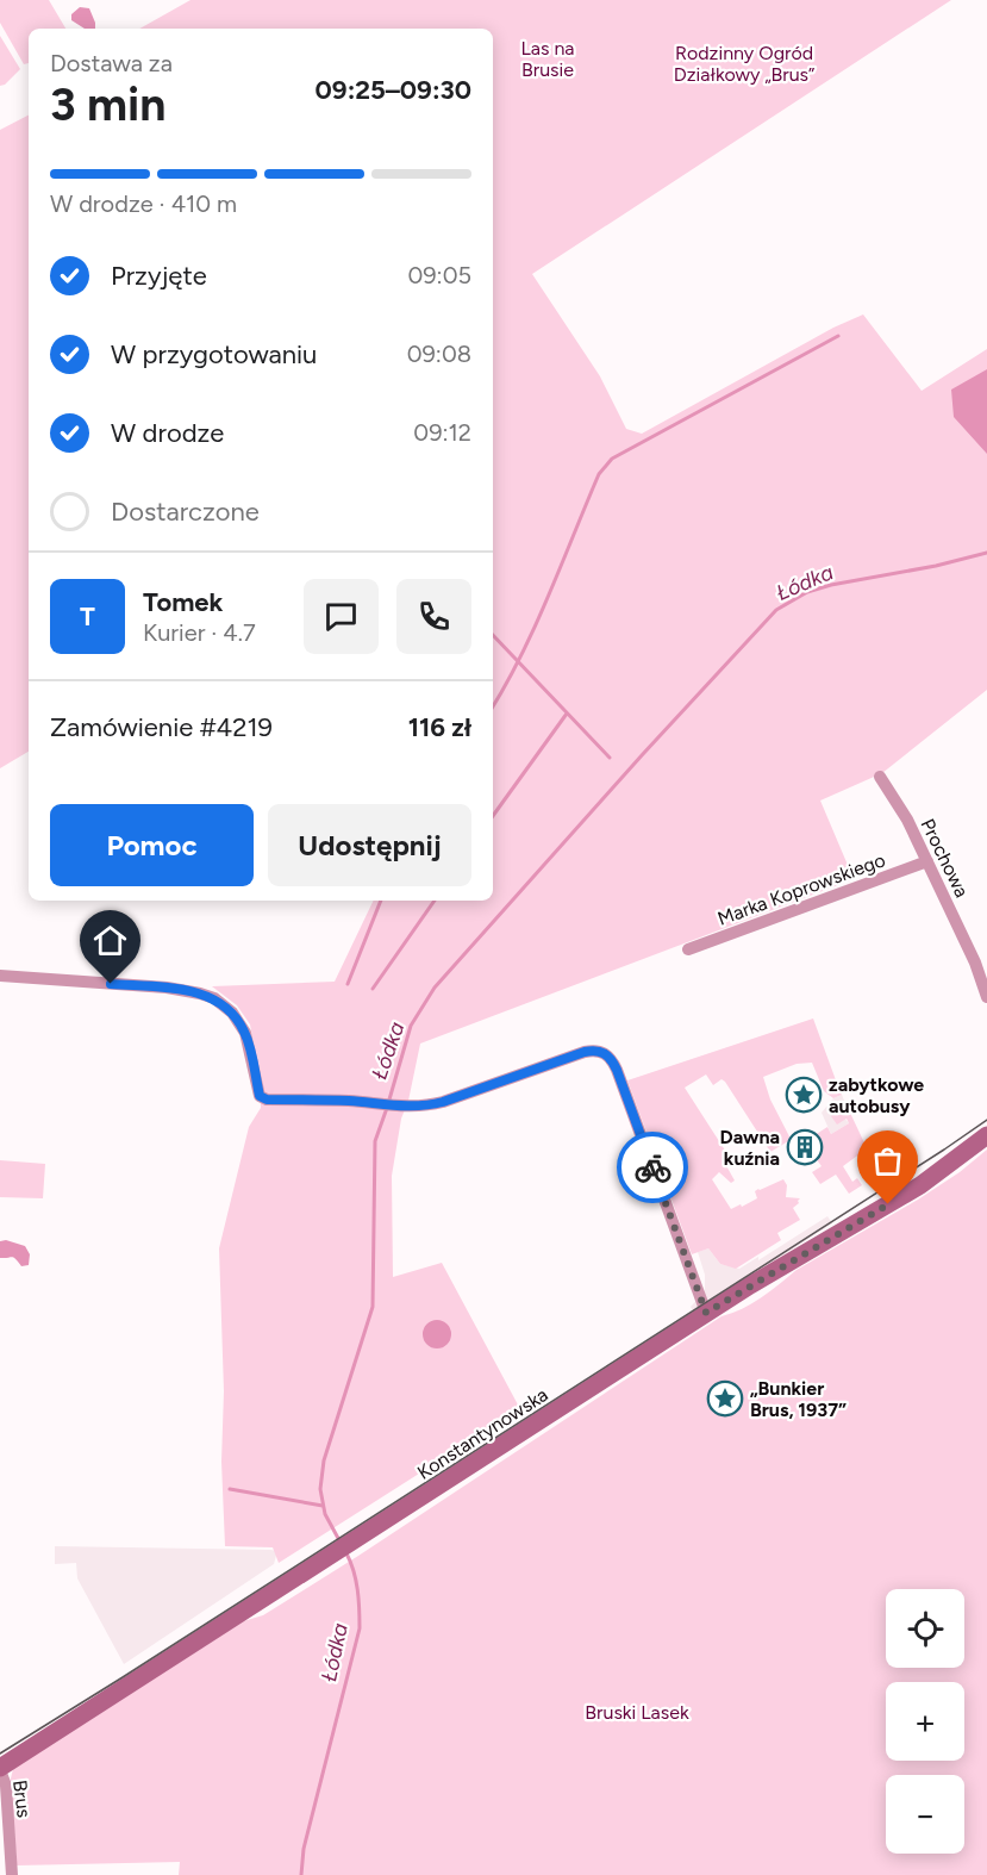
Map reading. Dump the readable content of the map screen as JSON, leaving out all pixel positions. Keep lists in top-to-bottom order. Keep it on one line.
{"streets":{"main road":["Konstantynowska"],"street":["Prochowa","Marka Koprowskiego","Brus"]},"crossings":[["Prochowa","Marka Koprowskiego"],["Konstantynowska","Brus"]],"water":["Łódka"],"parks":["Las na Brusie","Rodzinny Ogród Działkowy „Brus”","Bruski Lasek"],"places":{"place":["zabytkowe autobusy","„Bunkier Brus, 1937”"],"building":["Dawna kuźnia"]},"page":{"heading":["3 min","Dostawa za","09:25–09:30"],"panel":["Tomek","Kurier · 4.7","Zamówienie #4219","116 zł"],"bar":"W drodze · 410 m","list":[["Przyjęte","09:05"],["W przygotowaniu","09:08"],["W drodze","09:12"],"Dostarczone"],"round":"T","buttons":["Pomoc","Udostępnij"],"map_buttons":["+","−"]}}
